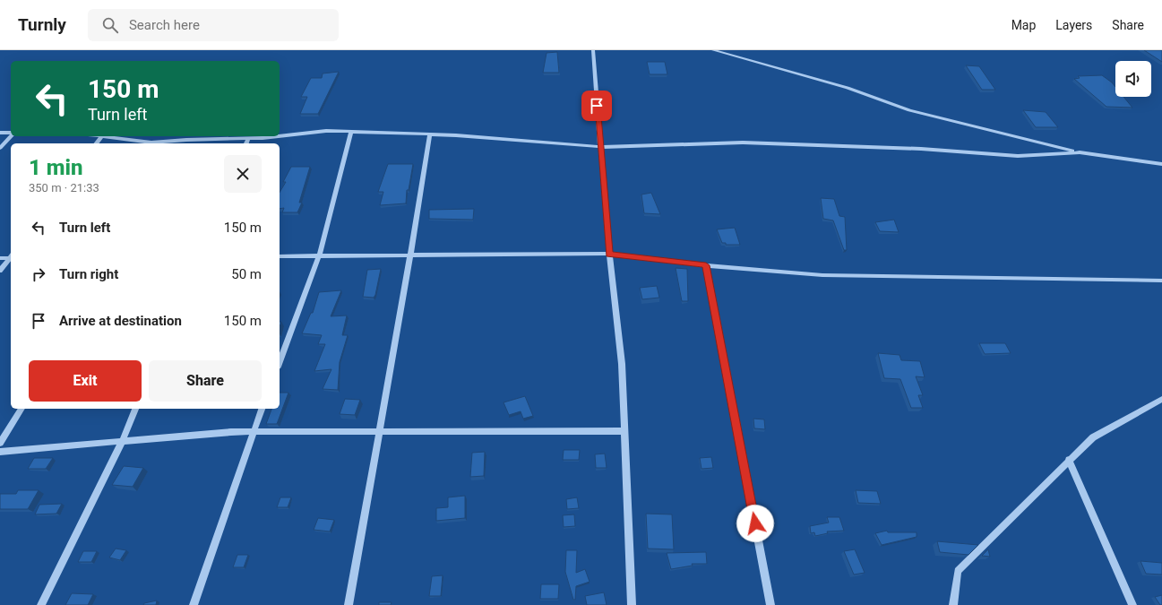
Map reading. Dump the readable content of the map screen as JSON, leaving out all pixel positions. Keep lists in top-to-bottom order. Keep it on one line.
{"page":{"header":"Turnly","search":"Search here","nav":["Map","Layers","Share"],"turn":["150 m","Turn left"],"heading":["1 min","350 m · 21:33"],"list":[{"name":"Turn left","value":"150 m"},{"name":"Turn right","value":"50 m"},{"name":"Arrive at destination","value":"150 m"}],"buttons":["Exit","Share"]}}
